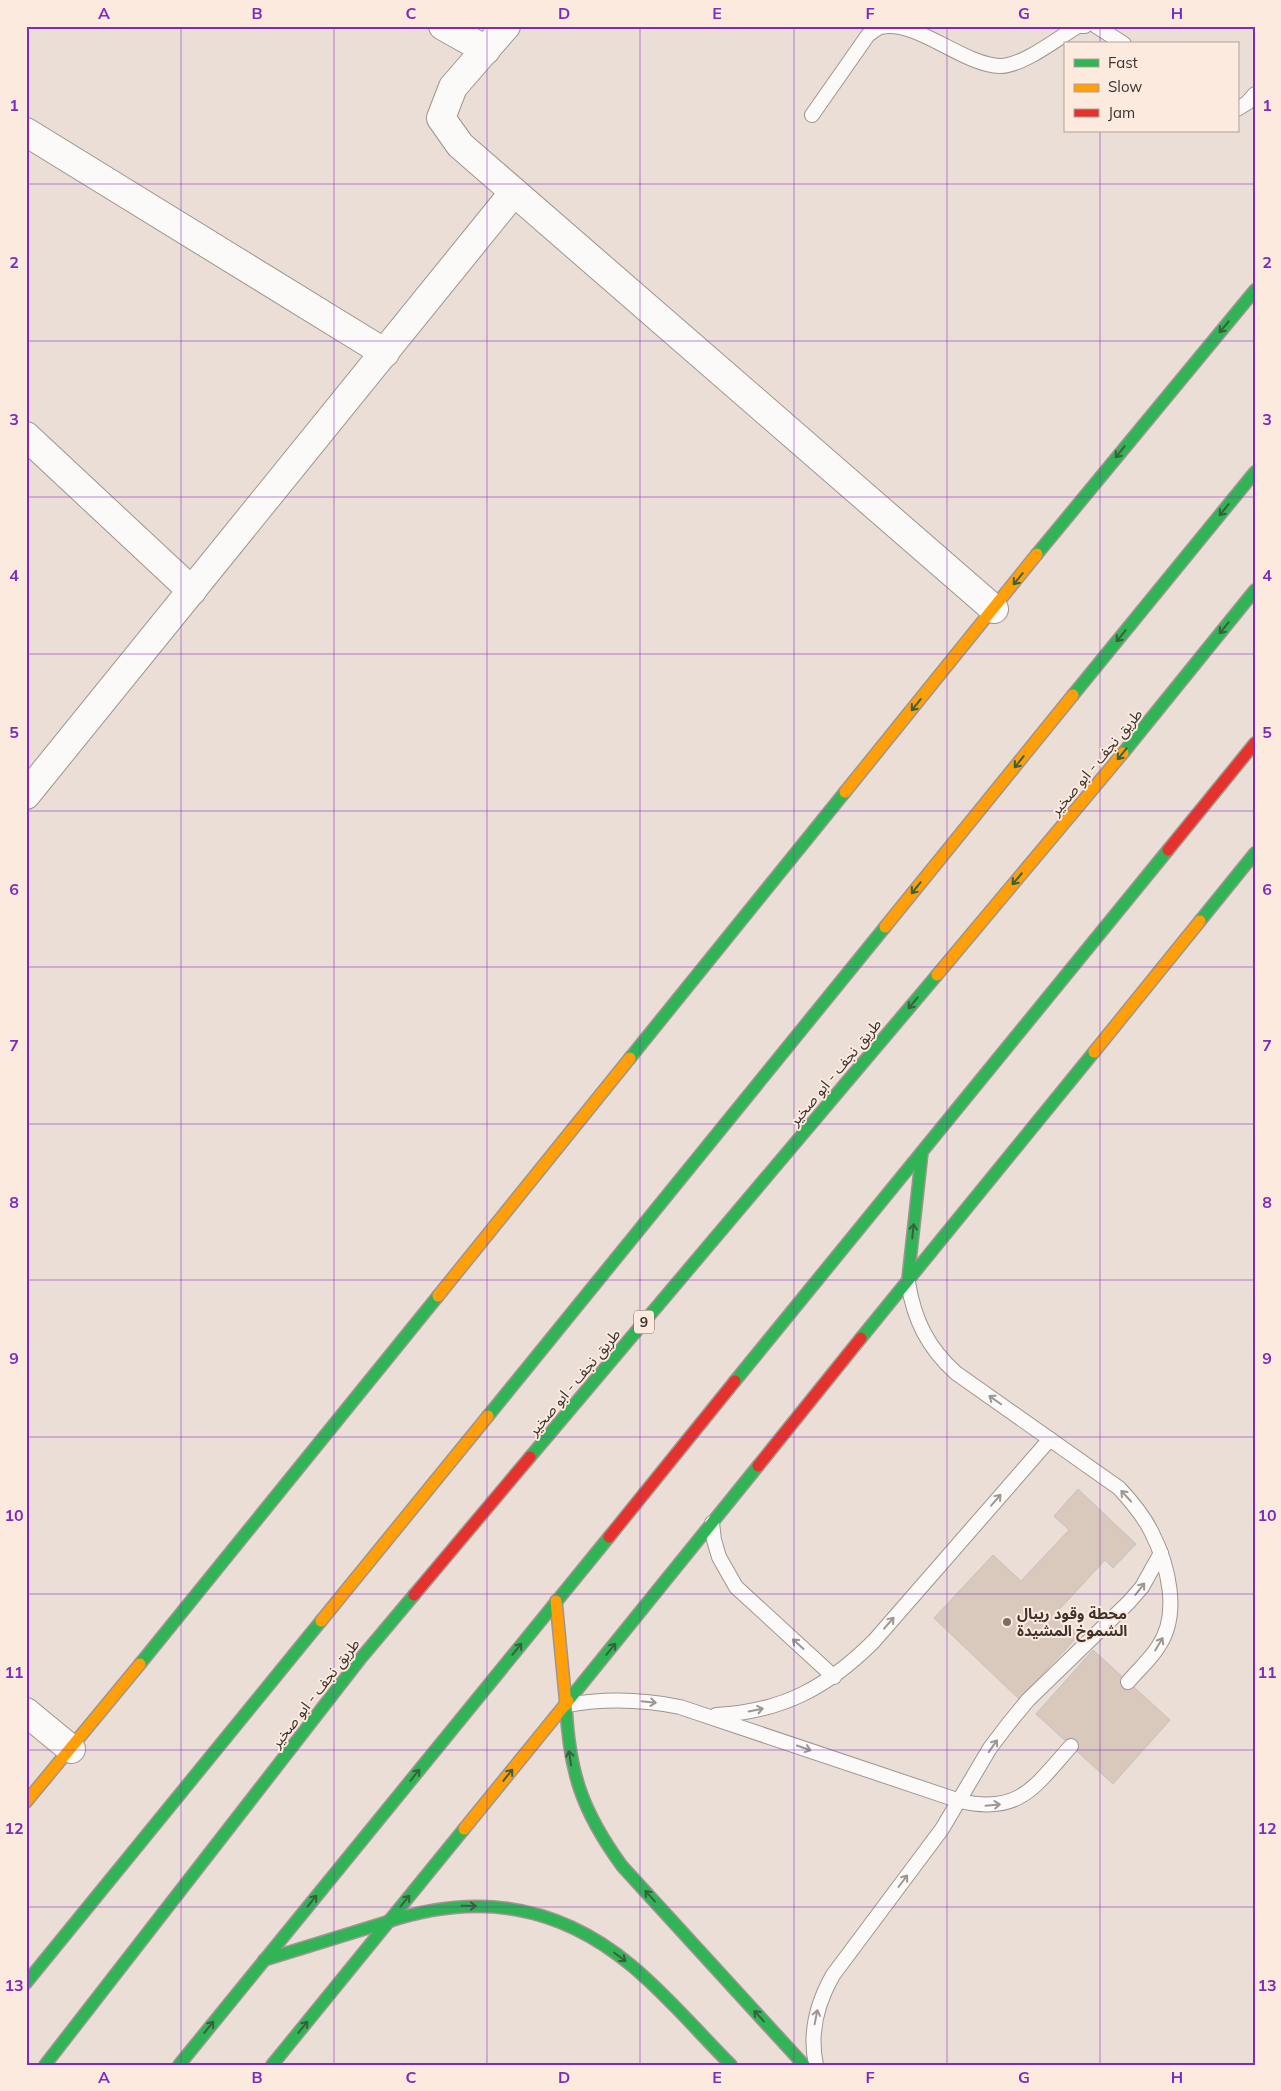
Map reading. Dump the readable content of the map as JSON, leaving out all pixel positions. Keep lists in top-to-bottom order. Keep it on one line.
{"streets":{"main road":["طريق نجف - ابو صخير","9"]},"places":["محطة وقود ريبال الشموخ المشيدة"],"legend":["Fast","Slow","Jam"],"grid":{"columns":["A","B","C","D","E","F","G","H"],"rows":["1","2","3","4","5","6","7","8","9","10","11","12","13"]}}
